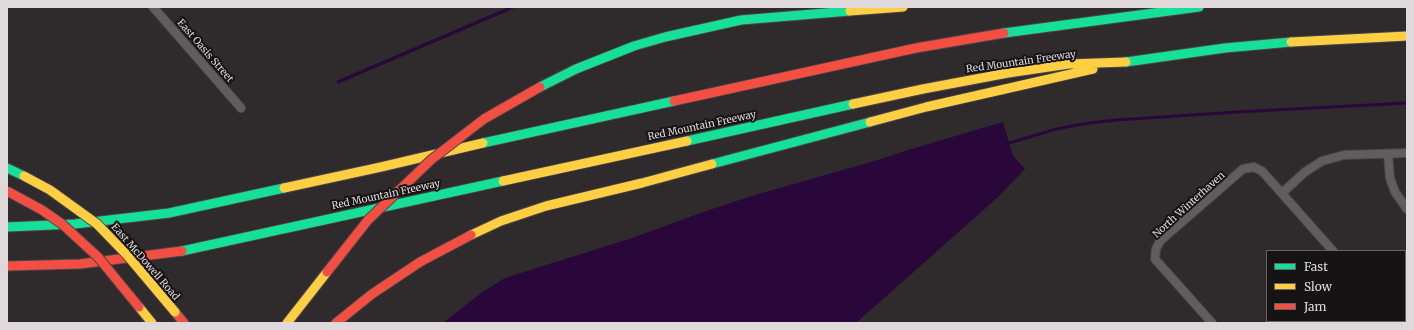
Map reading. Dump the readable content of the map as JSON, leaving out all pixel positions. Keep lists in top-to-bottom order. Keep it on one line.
{"streets":{"main road":["Red Mountain Freeway","East McDowell Road"],"street":["East Oasis Street","North Winterhaven"]},"legend":["Fast","Slow","Jam"]}
